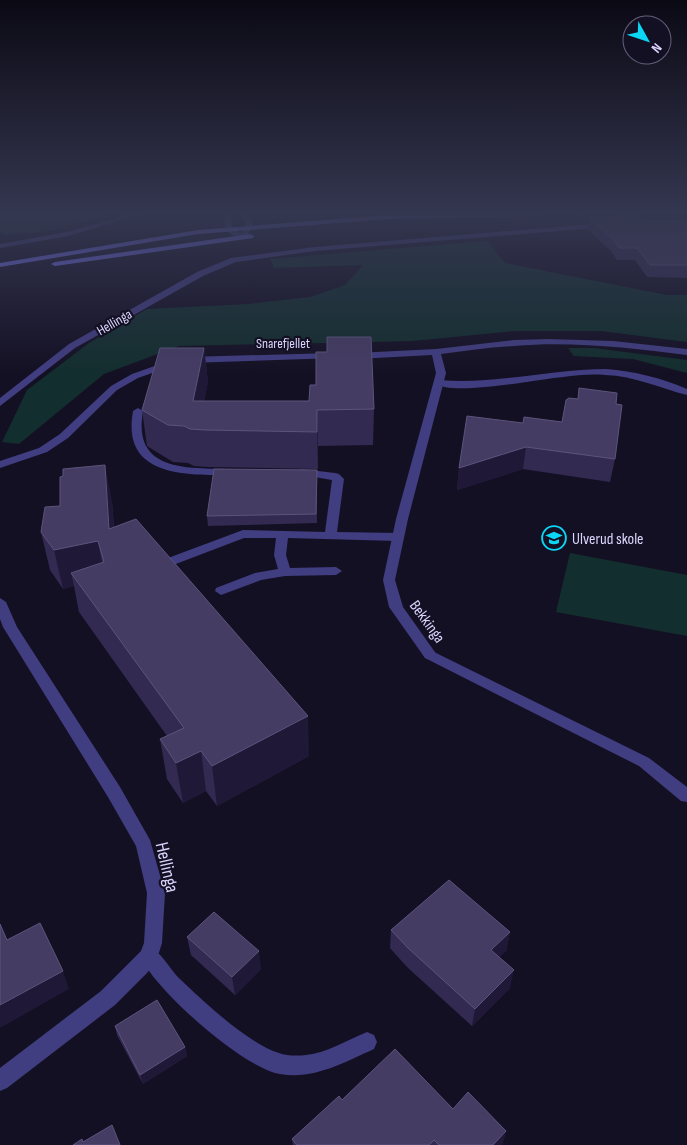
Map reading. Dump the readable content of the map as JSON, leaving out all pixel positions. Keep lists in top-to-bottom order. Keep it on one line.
{"streets":{"street":["Hellinga","Snarefjellet","Bekkinga"]},"crossings":[["Snarefjellet","Bekkinga"]],"places":{"school or university":["Ulverud skole"]},"north":"bottom right"}
